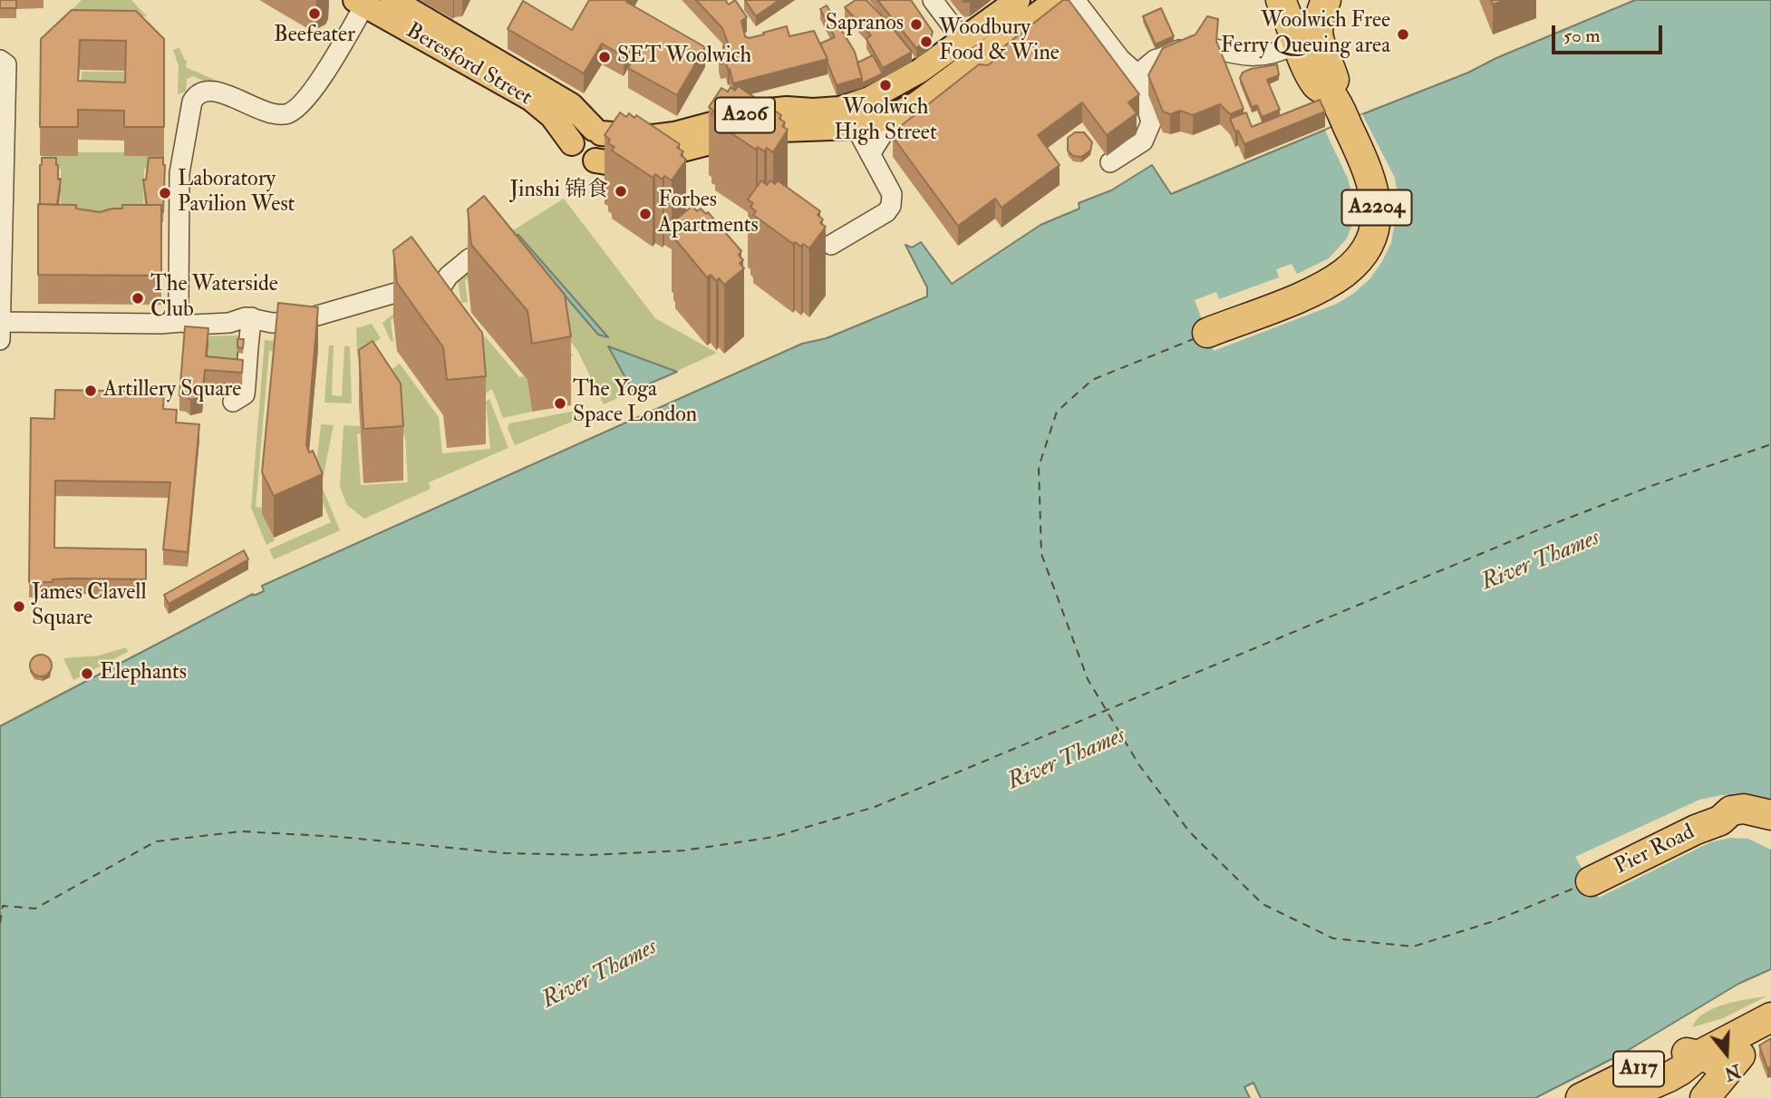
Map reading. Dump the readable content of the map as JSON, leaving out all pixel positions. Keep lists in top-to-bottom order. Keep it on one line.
{"streets":{"highway":["A2204","Pier Road","A117"],"main road":["Beresford Street","A206"]},"crossings":[["Beresford Street","A206"]],"water":["River Thames"],"places":["Beefeater","Sapranos","Woolwich Free Ferry Queuing area","Woodbury Food & Wine","SET Woolwich","Woolwich High Street","Jinshi 锦食","Laboratory Pavilion West","Forbes Apartments","The Waterside Club","Artillery Square","The Yoga Space London","James Clavell Square","Elephants"],"scale_bar":"50 m","north":"bottom"}
